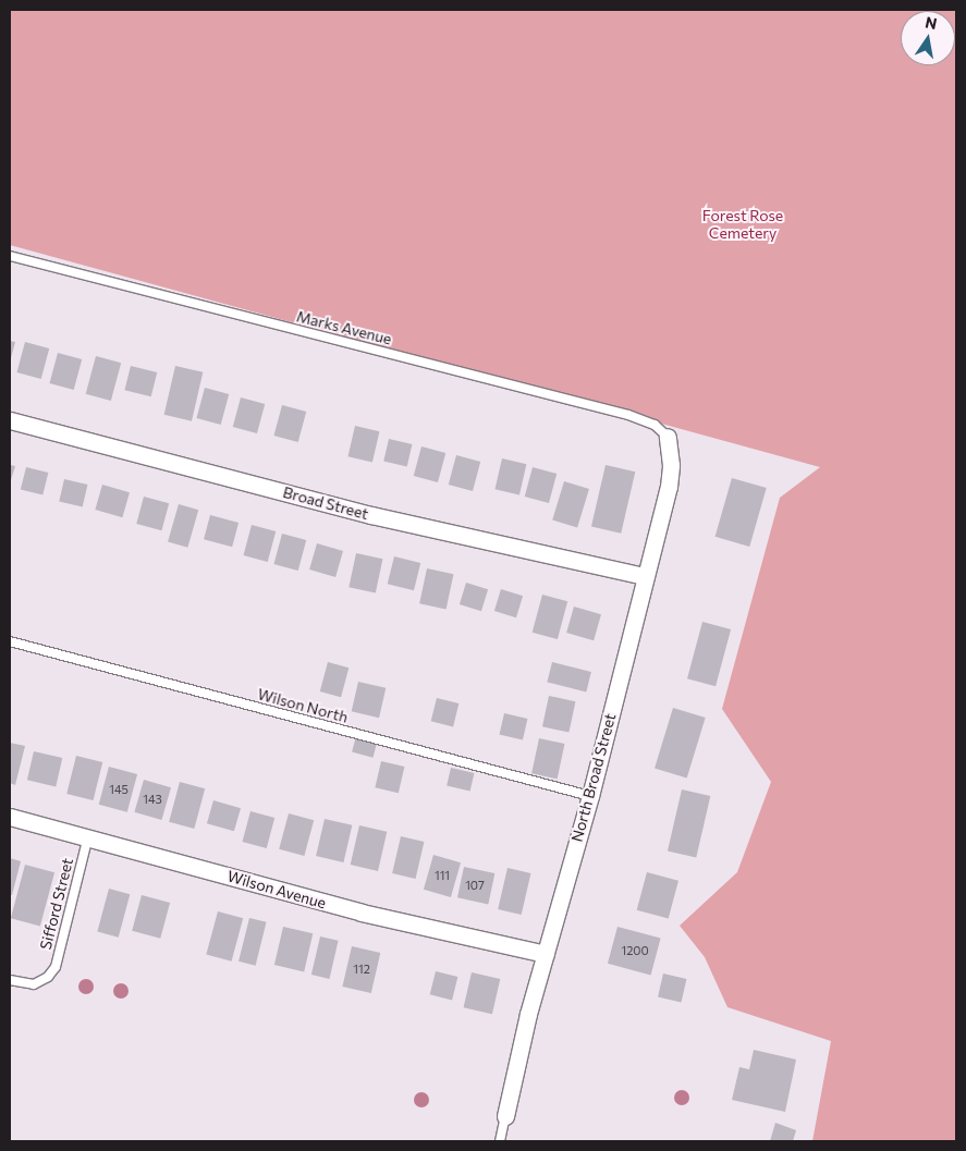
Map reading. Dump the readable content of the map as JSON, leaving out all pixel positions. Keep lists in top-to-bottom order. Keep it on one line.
{"streets":{"street":["Broad Street","North Broad Street","Wilson Avenue"],"lane":["Marks Avenue","Wilson North","Sifford Street"]},"crossings":[["Marks Avenue","North Broad Street"],["Broad Street","North Broad Street"],["Wilson North","North Broad Street"],["North Broad Street","Wilson Avenue"],["Wilson Avenue","Sifford Street"]],"parks":["Forest Rose Cemetery"],"house_numbers":["145","143","111","107","1200","112"],"north":"top"}
